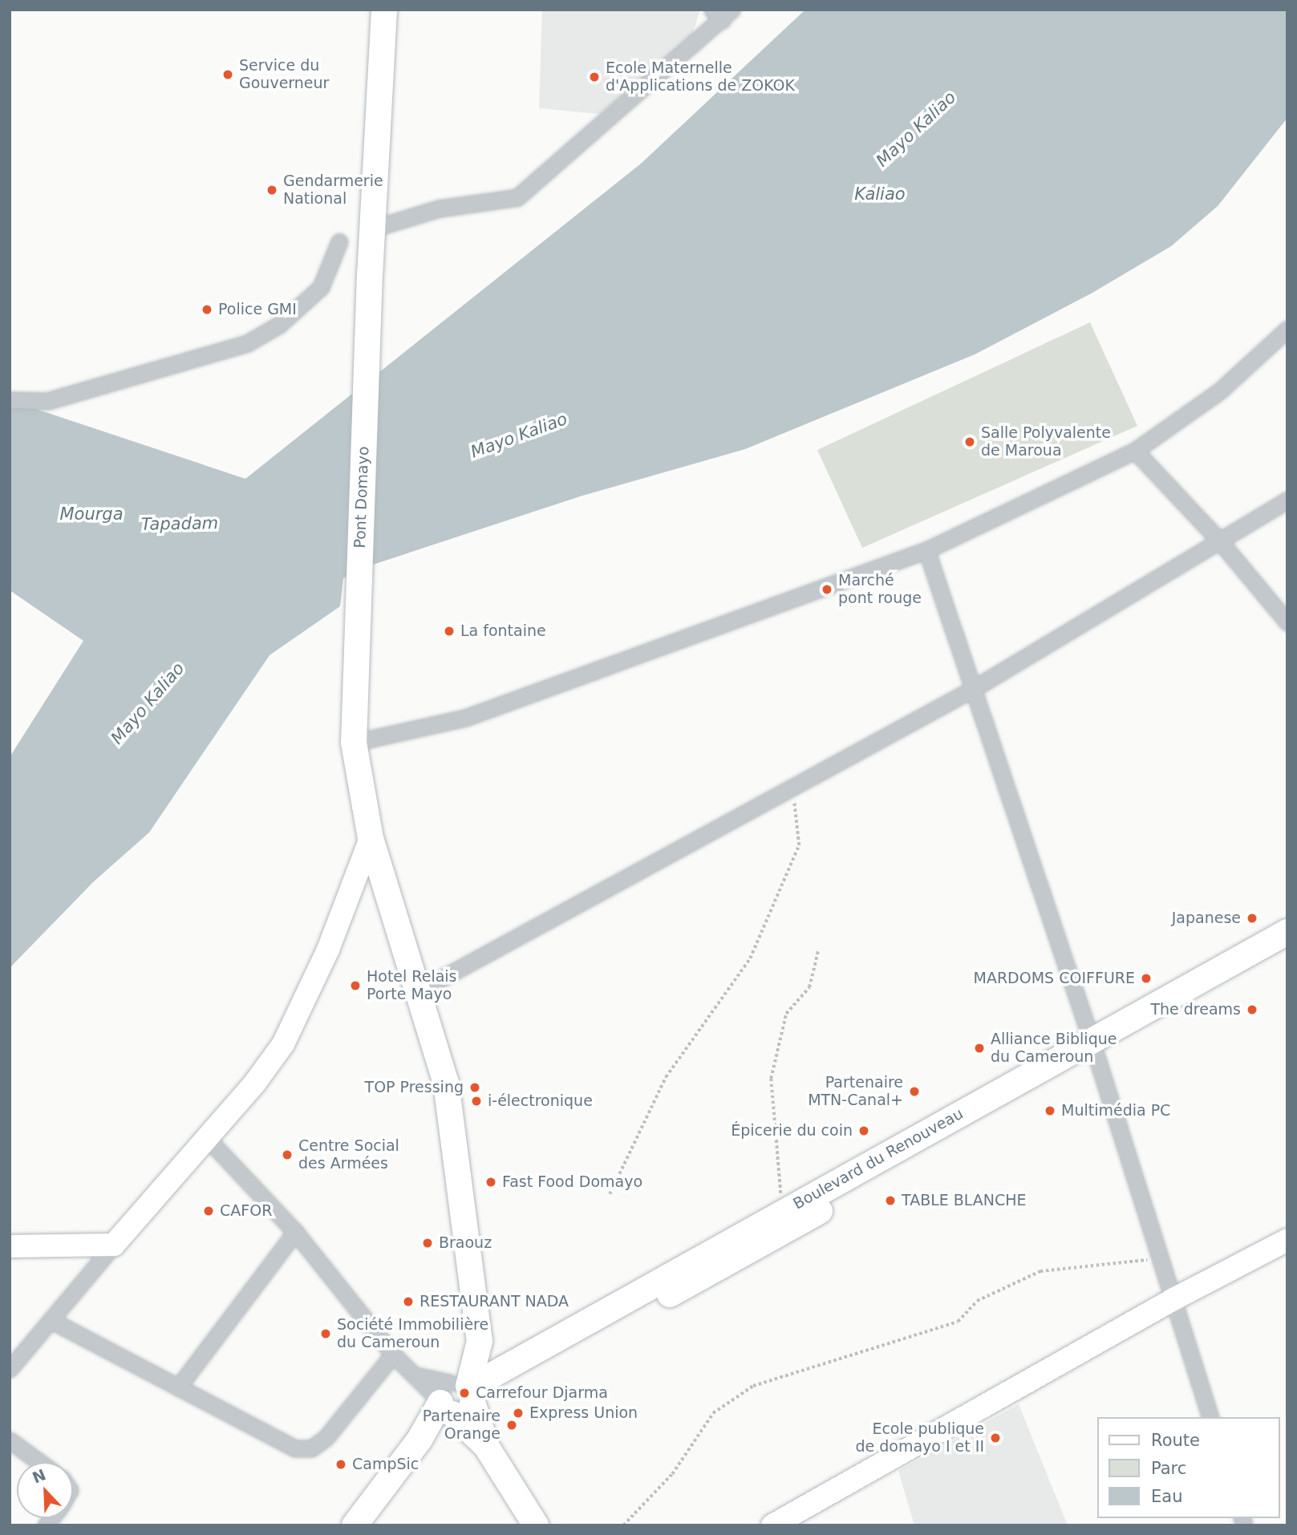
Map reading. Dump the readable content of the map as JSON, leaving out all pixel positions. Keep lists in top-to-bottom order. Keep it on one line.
{"streets":{"main road":["Pont Domayo","Boulevard du Renouveau"]},"crossings":[["Pont Domayo","Boulevard du Renouveau"]],"water":["Mayo Kaliao","Kaliao","Mourga","Tapadam"],"places":["Service du Gouverneur","Ecole Maternelle d'Applications de ZOKOK","Gendarmerie National","Police GMI","Salle Polyvalente de Maroua","Marché pont rouge","La fontaine","Japanese","MARDOMS COIFFURE","Hotel Relais Porte Mayo","The dreams","Alliance Biblique du Cameroun","TOP Pressing","Partenaire MTN-Canal+","i-électronique","Multimédia PC","Épicerie du coin","Centre Social des Armées","Fast Food Domayo","TABLE BLANCHE","CAFOR","Braouz","RESTAURANT NADA","Société Immobilière du Cameroun","Carrefour Djarma","Express Union","Partenaire Orange","Ecole publique de domayo I et II","CampSic"],"legend":["Route","Parc","Eau"],"north":"top left"}
